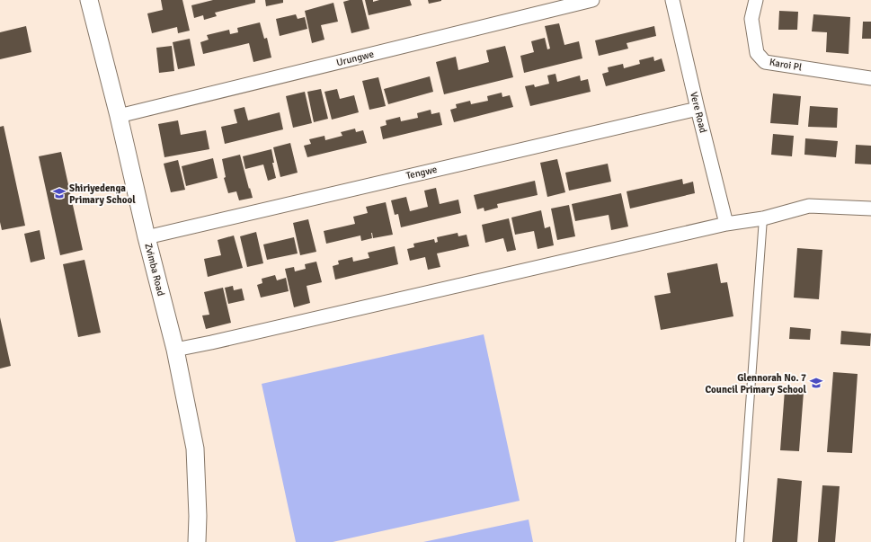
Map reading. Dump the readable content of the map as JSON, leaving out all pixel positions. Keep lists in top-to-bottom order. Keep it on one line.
{"streets":{"street":["Urungwe","Karoi Pl","Vere Road","Tengwe","Zvimba Road"]},"crossings":[["Urungwe","Zvimba Road"],["Vere Road","Tengwe"],["Tengwe","Zvimba Road"]],"places":{"school or university":["Shiriyedenga Primary School","Glennorah No. 7 Council Primary School"]}}
